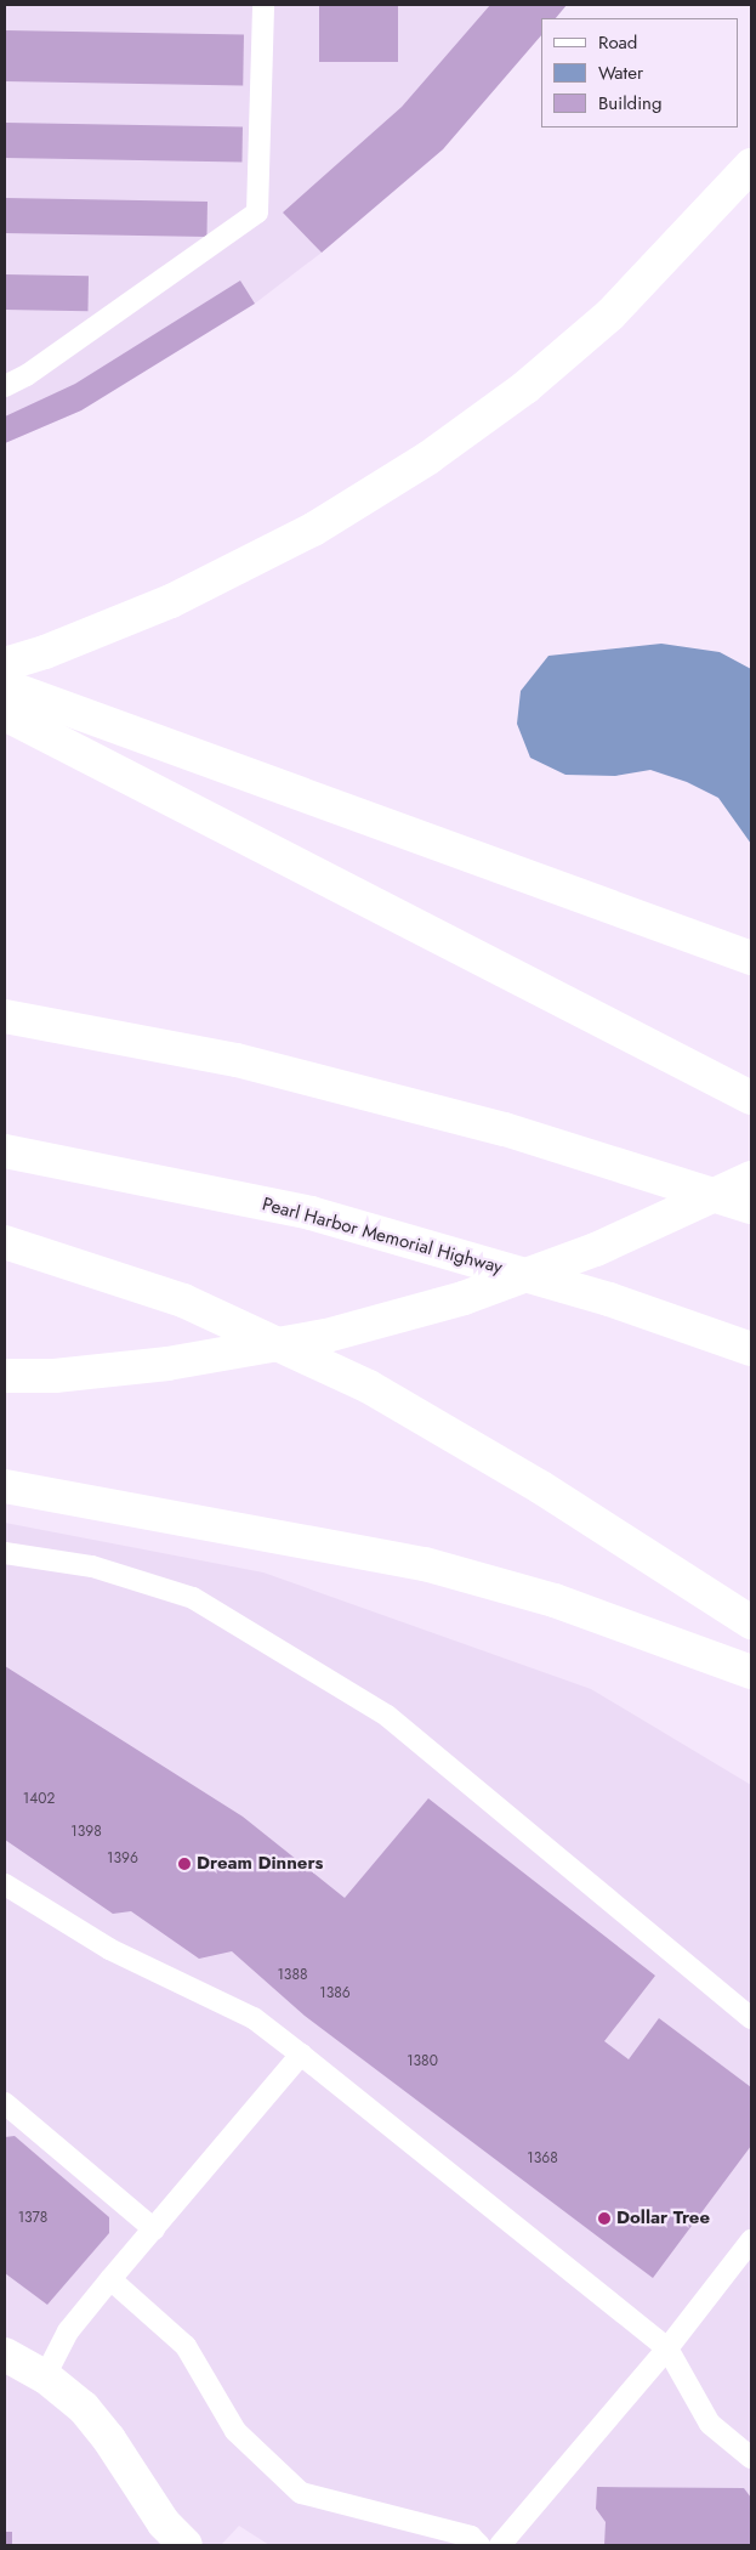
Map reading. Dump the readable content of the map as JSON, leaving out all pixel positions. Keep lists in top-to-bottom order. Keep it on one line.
{"streets":{"main road":["Pearl Harbor Memorial Highway"]},"places":["Dream Dinners","Dollar Tree"],"house_numbers":["1402","1398","1396","1388","1386","1380","1368","1378"],"legend":["Road","Water","Building"]}
